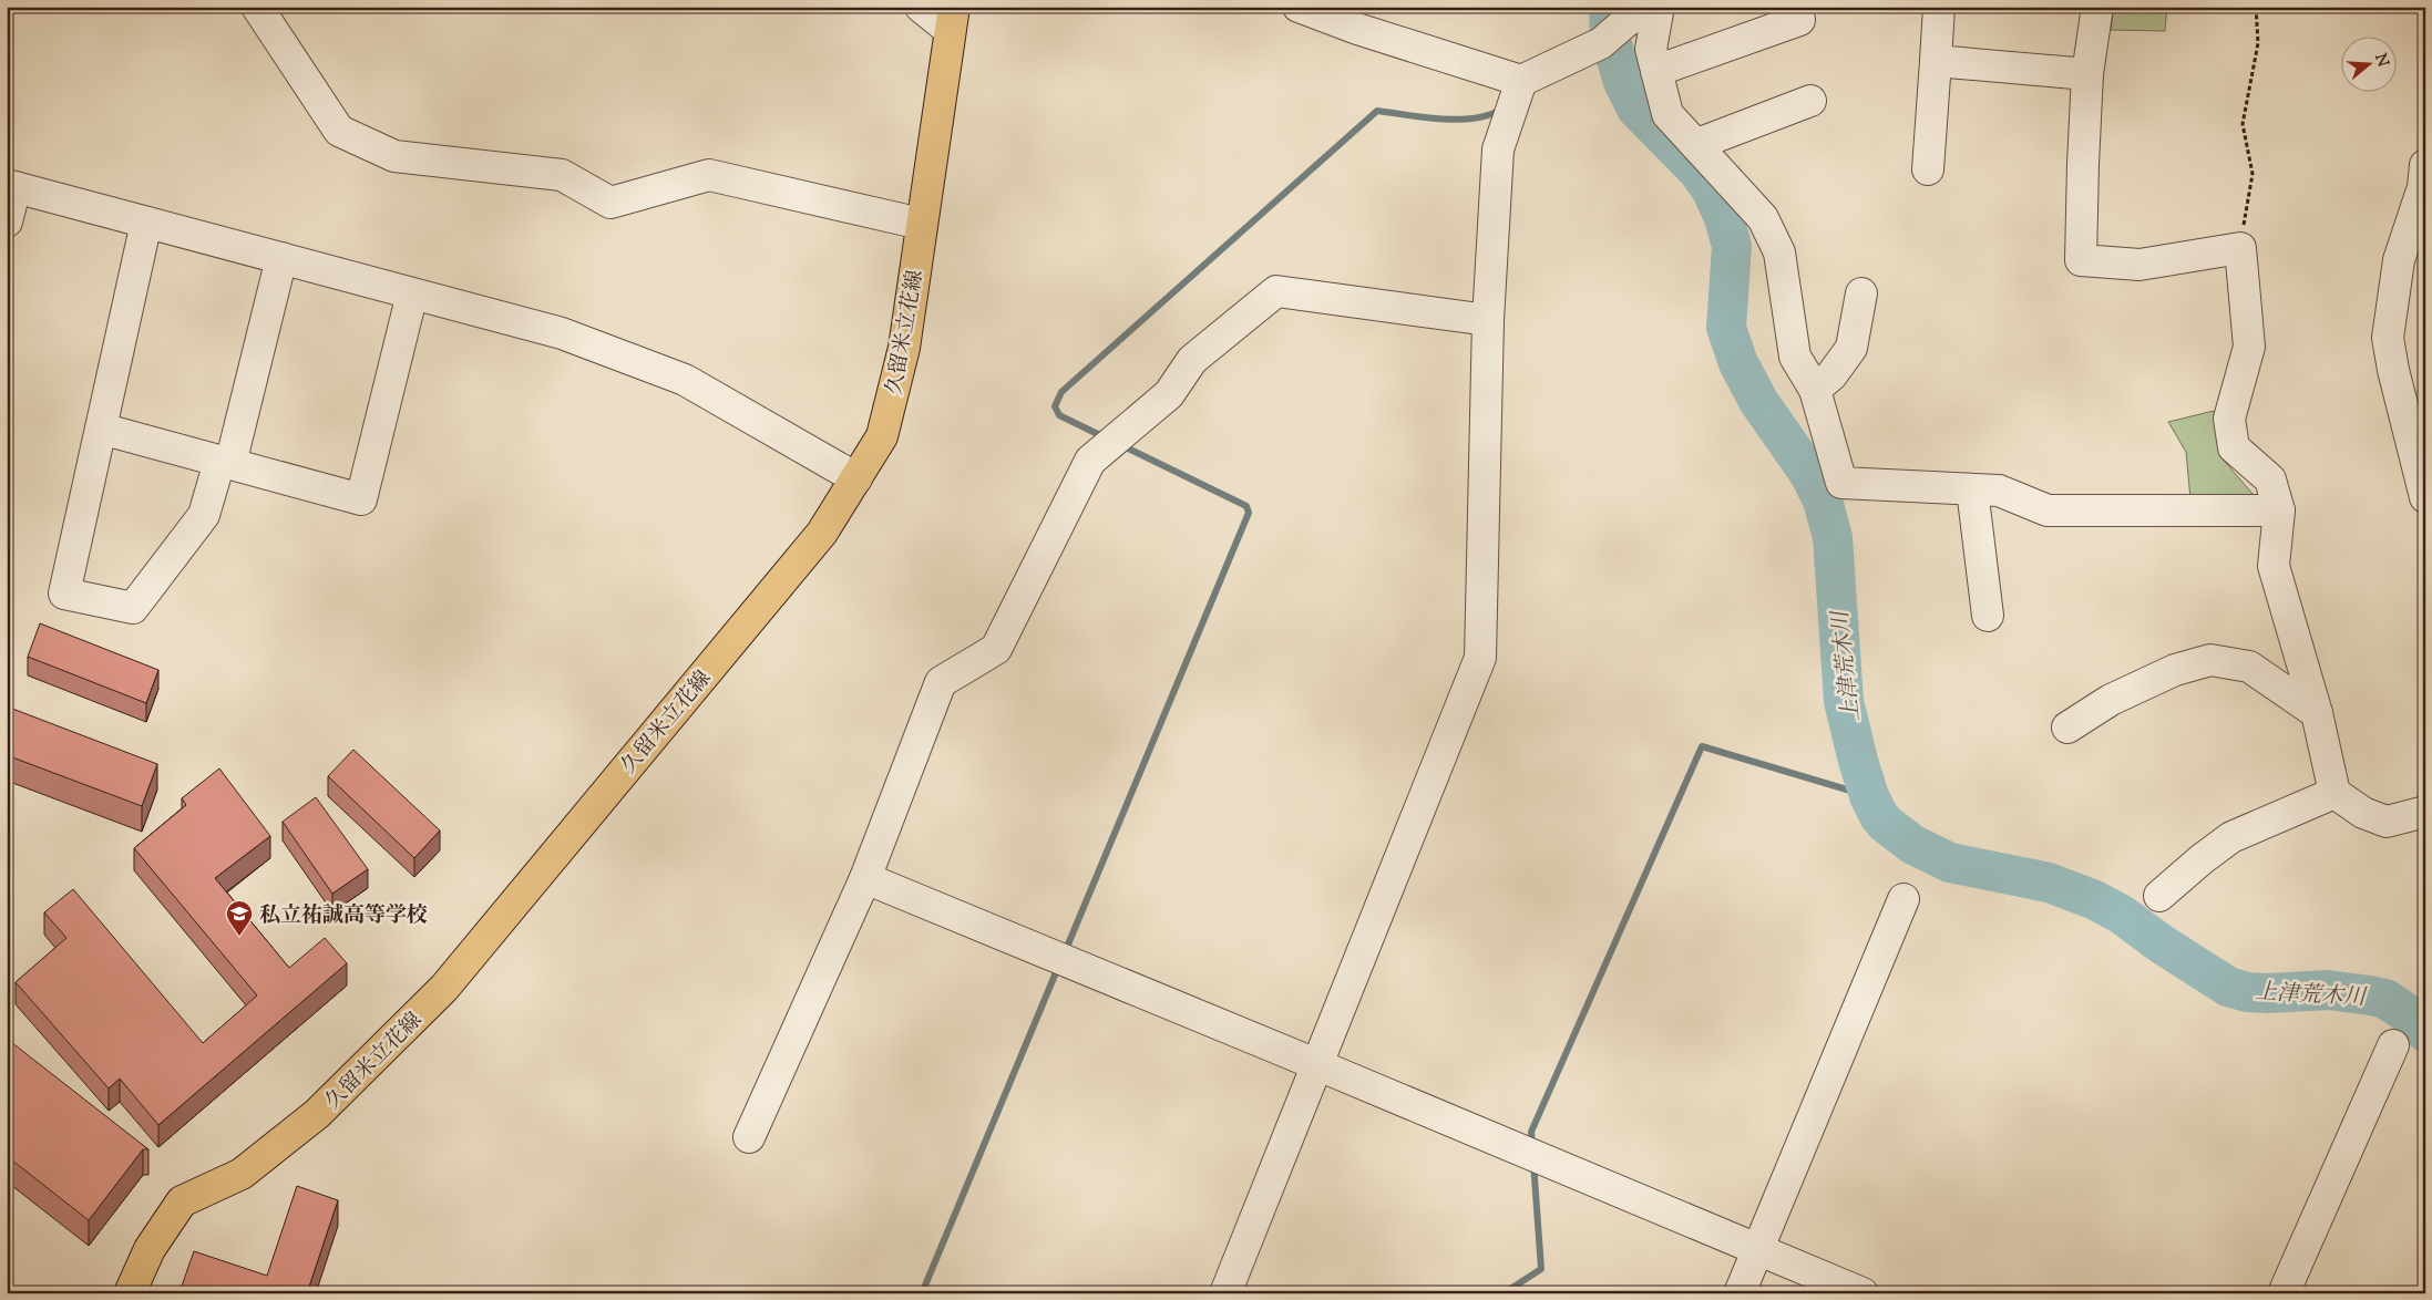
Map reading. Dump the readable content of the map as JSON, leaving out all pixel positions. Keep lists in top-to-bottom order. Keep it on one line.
{"streets":{"main road":["久留米立花線"]},"water":["上津荒木川"],"places":{"school or university":["私立祐誠高等学校"]},"north":"right"}
